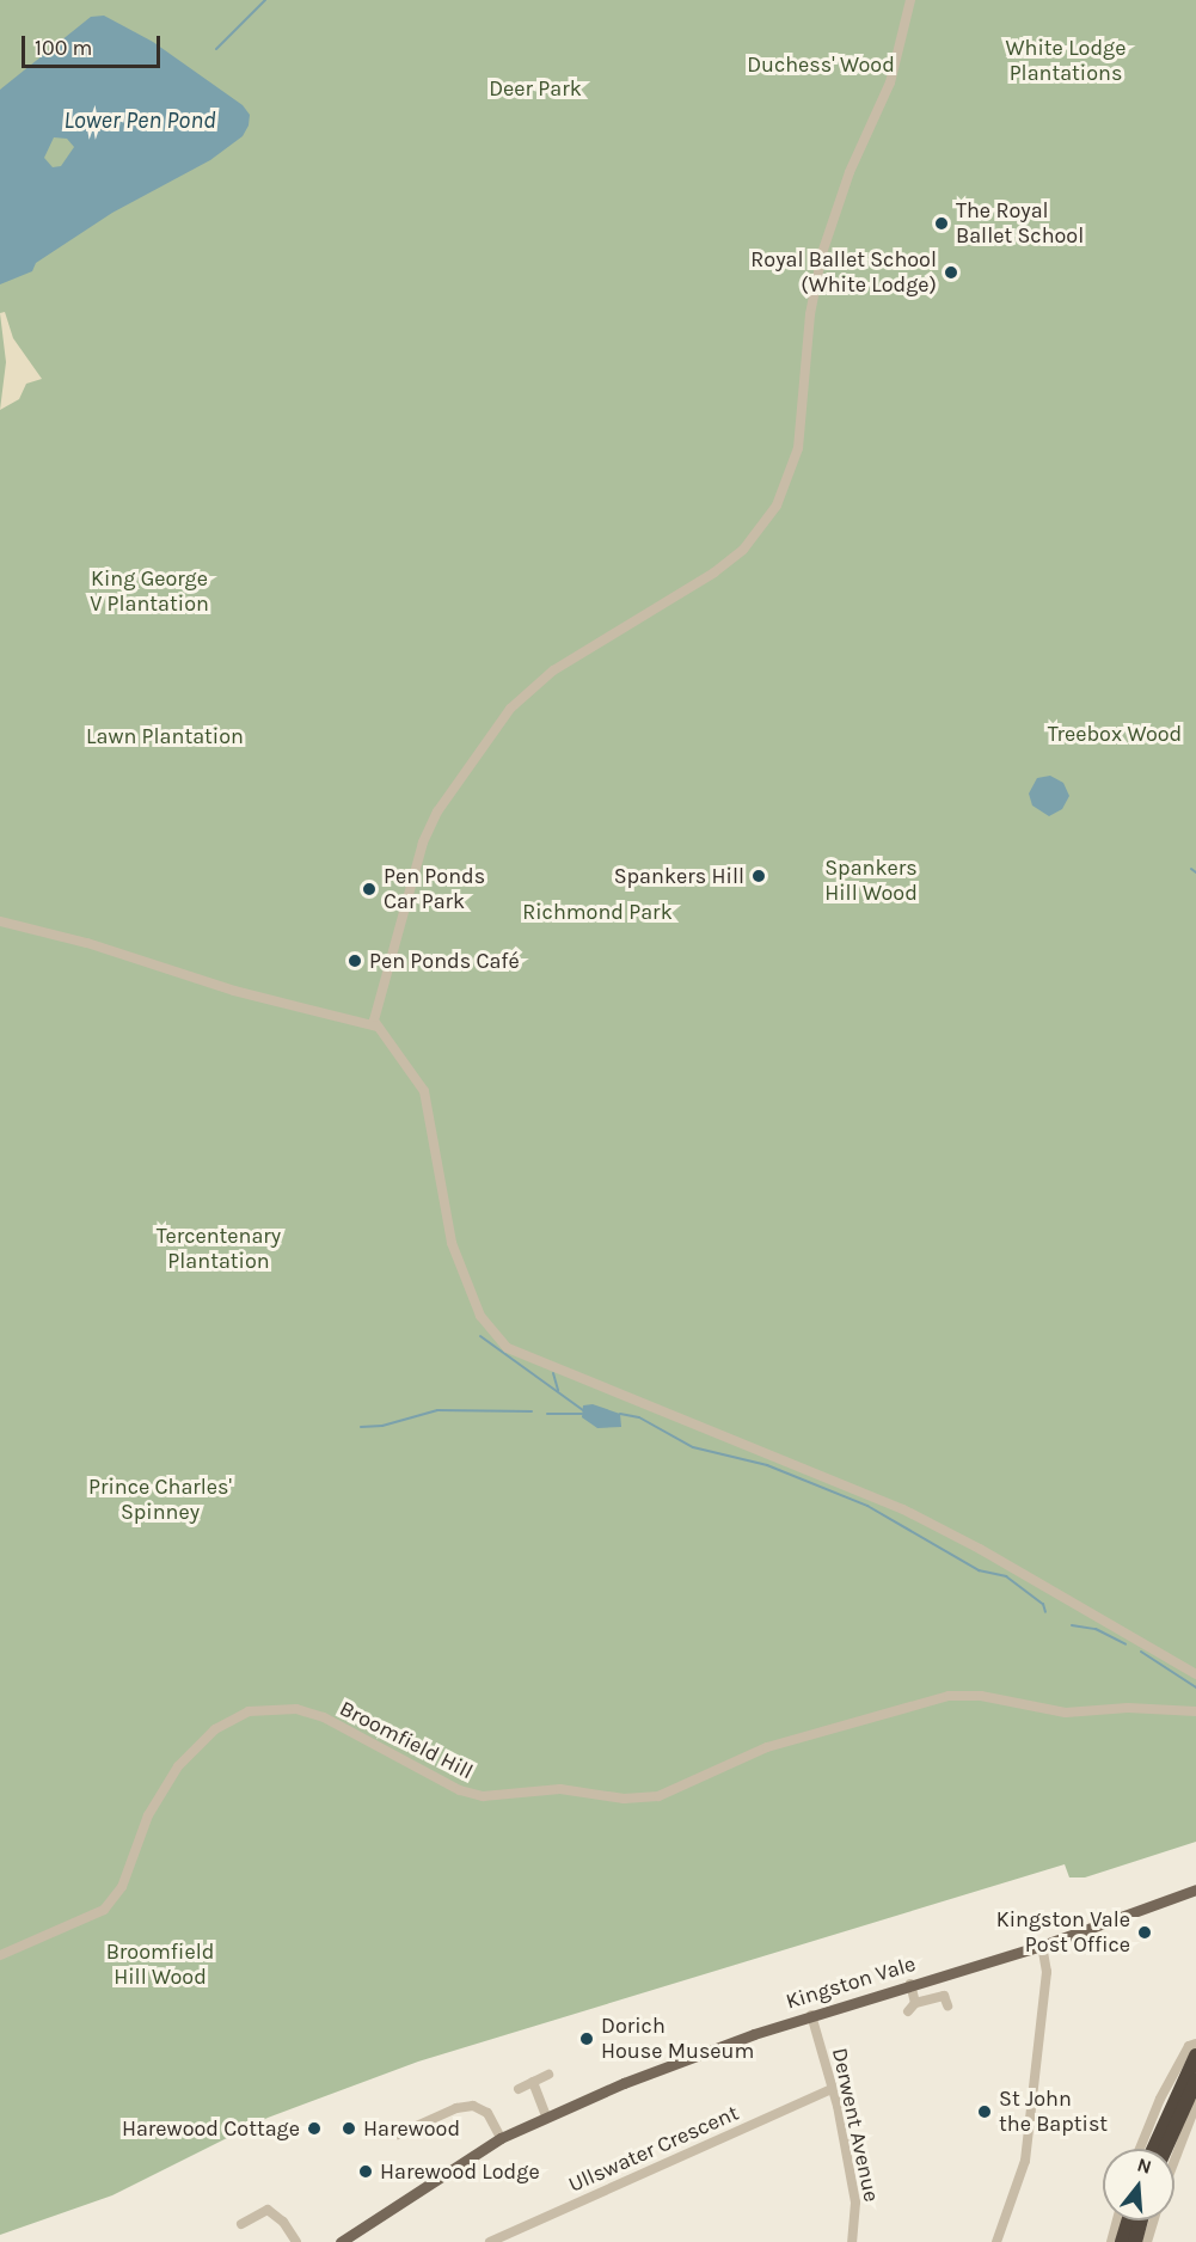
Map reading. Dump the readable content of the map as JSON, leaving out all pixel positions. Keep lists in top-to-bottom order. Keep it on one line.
{"streets":{"main road":["Kingston Vale"],"street":["Broomfield Hill","Derwent Avenue","Ullswater Crescent"]},"crossings":[["Kingston Vale","Derwent Avenue"],["Derwent Avenue","Ullswater Crescent"]],"water":["Lower Pen Pond"],"parks":["White Lodge Plantations","Duchess' Wood","Deer Park","King George V Plantation","Treebox Wood","Lawn Plantation","Spankers Hill Wood","Richmond Park","Tercentenary Plantation","Prince Charles' Spinney","Broomfield Hill Wood"],"places":["The Royal Ballet School","Royal Ballet School (White Lodge)","Spankers Hill","Pen Ponds Car Park","Pen Ponds Café","Kingston Vale Post Office","Dorich House Museum","St John the Baptist","Harewood Cottage","Harewood","Harewood Lodge"],"scale_bar":"100 m","north":"top"}
